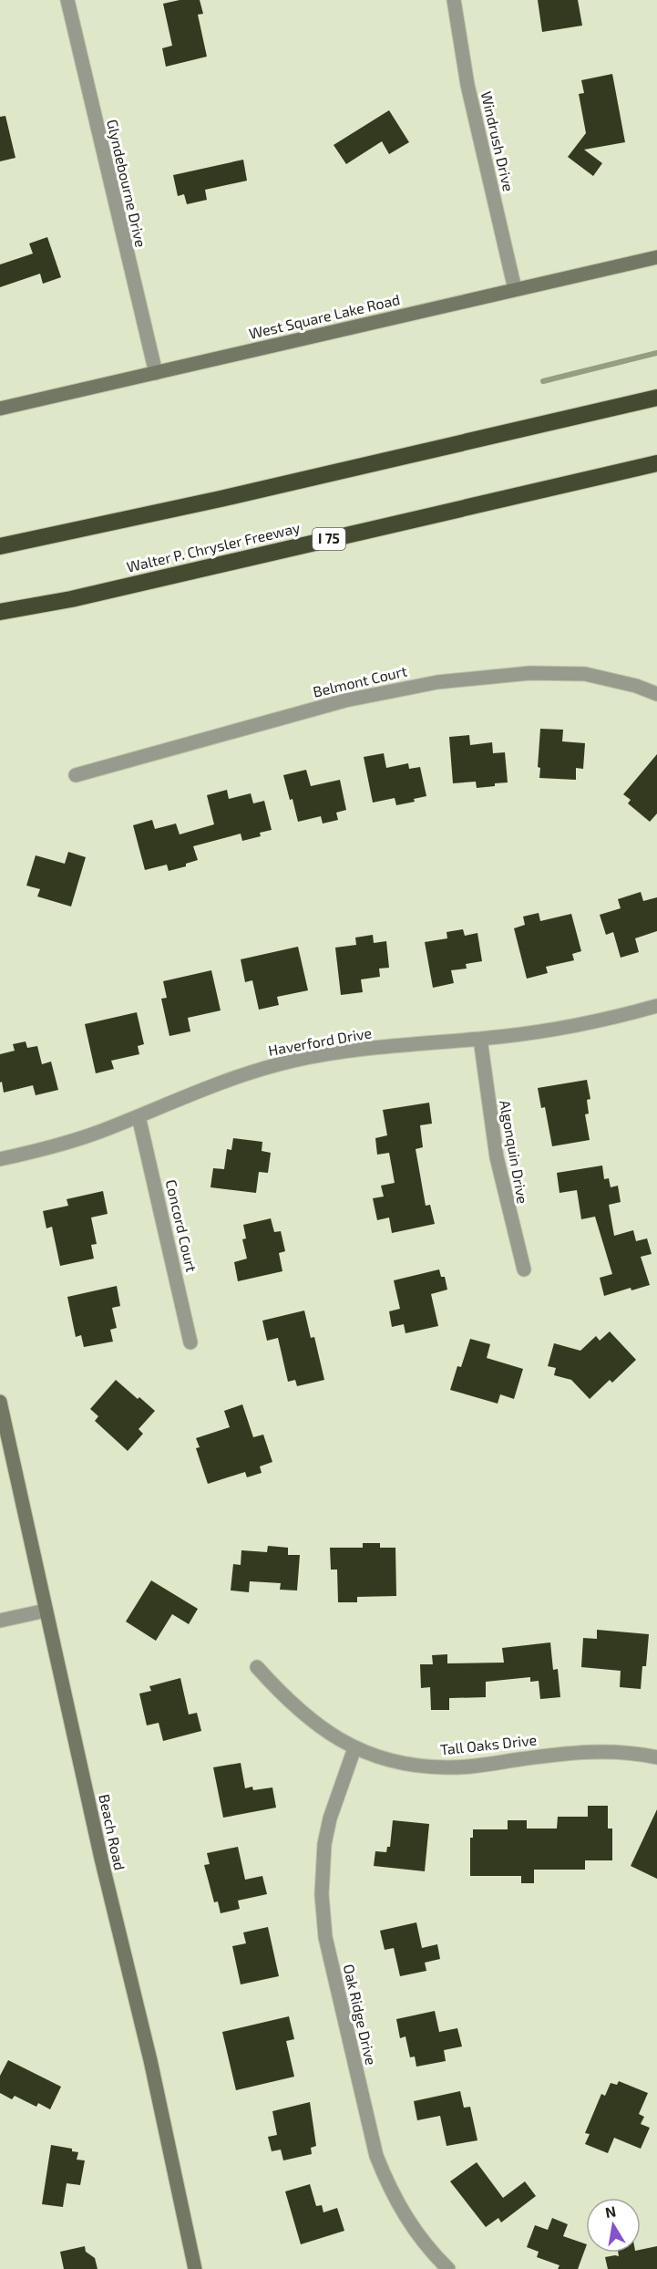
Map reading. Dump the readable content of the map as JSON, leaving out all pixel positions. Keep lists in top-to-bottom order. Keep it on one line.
{"streets":{"highway":["I 75","Walter P. Chrysler Freeway"],"street":["Windrush Drive","Glyndebourne Drive","West Square Lake Road","Belmont Court","Haverford Drive","Algonquin Drive","Concord Court","Tall Oaks Drive","Beach Road","Oak Ridge Drive"]},"crossings":[["Windrush Drive","West Square Lake Road"],["Glyndebourne Drive","West Square Lake Road"],["Haverford Drive","Algonquin Drive"],["Haverford Drive","Concord Court"],["Tall Oaks Drive","Oak Ridge Drive"]],"north":"top"}
